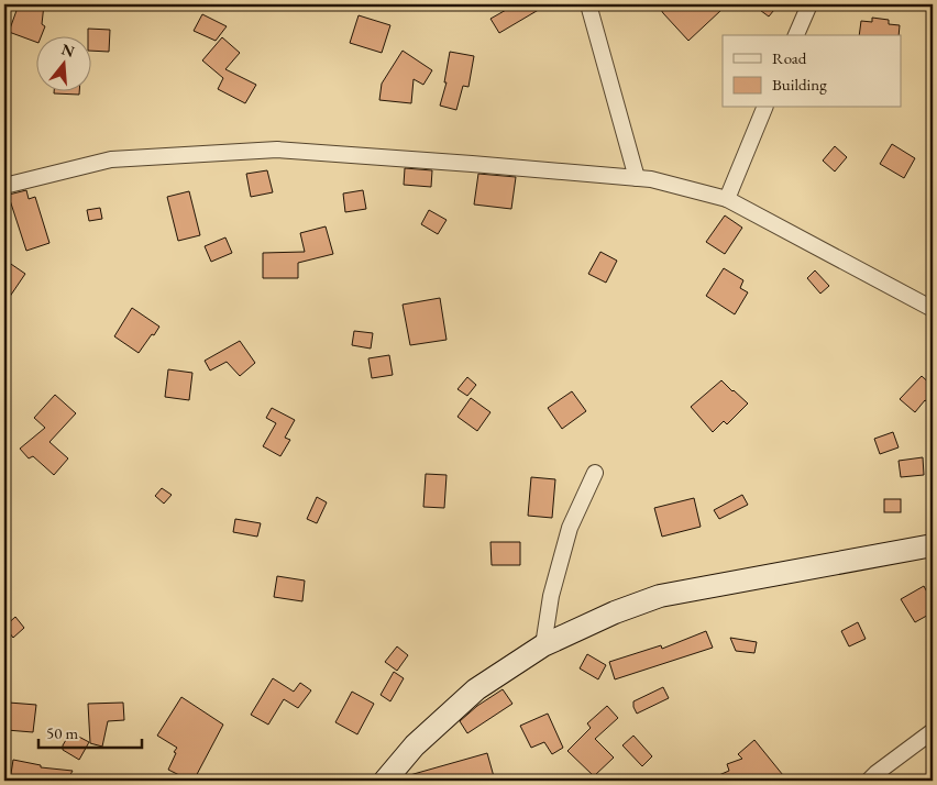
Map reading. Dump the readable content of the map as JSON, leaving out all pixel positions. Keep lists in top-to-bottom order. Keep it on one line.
{"legend":["Road","Building"],"scale_bar":"50 m","north":"top"}
